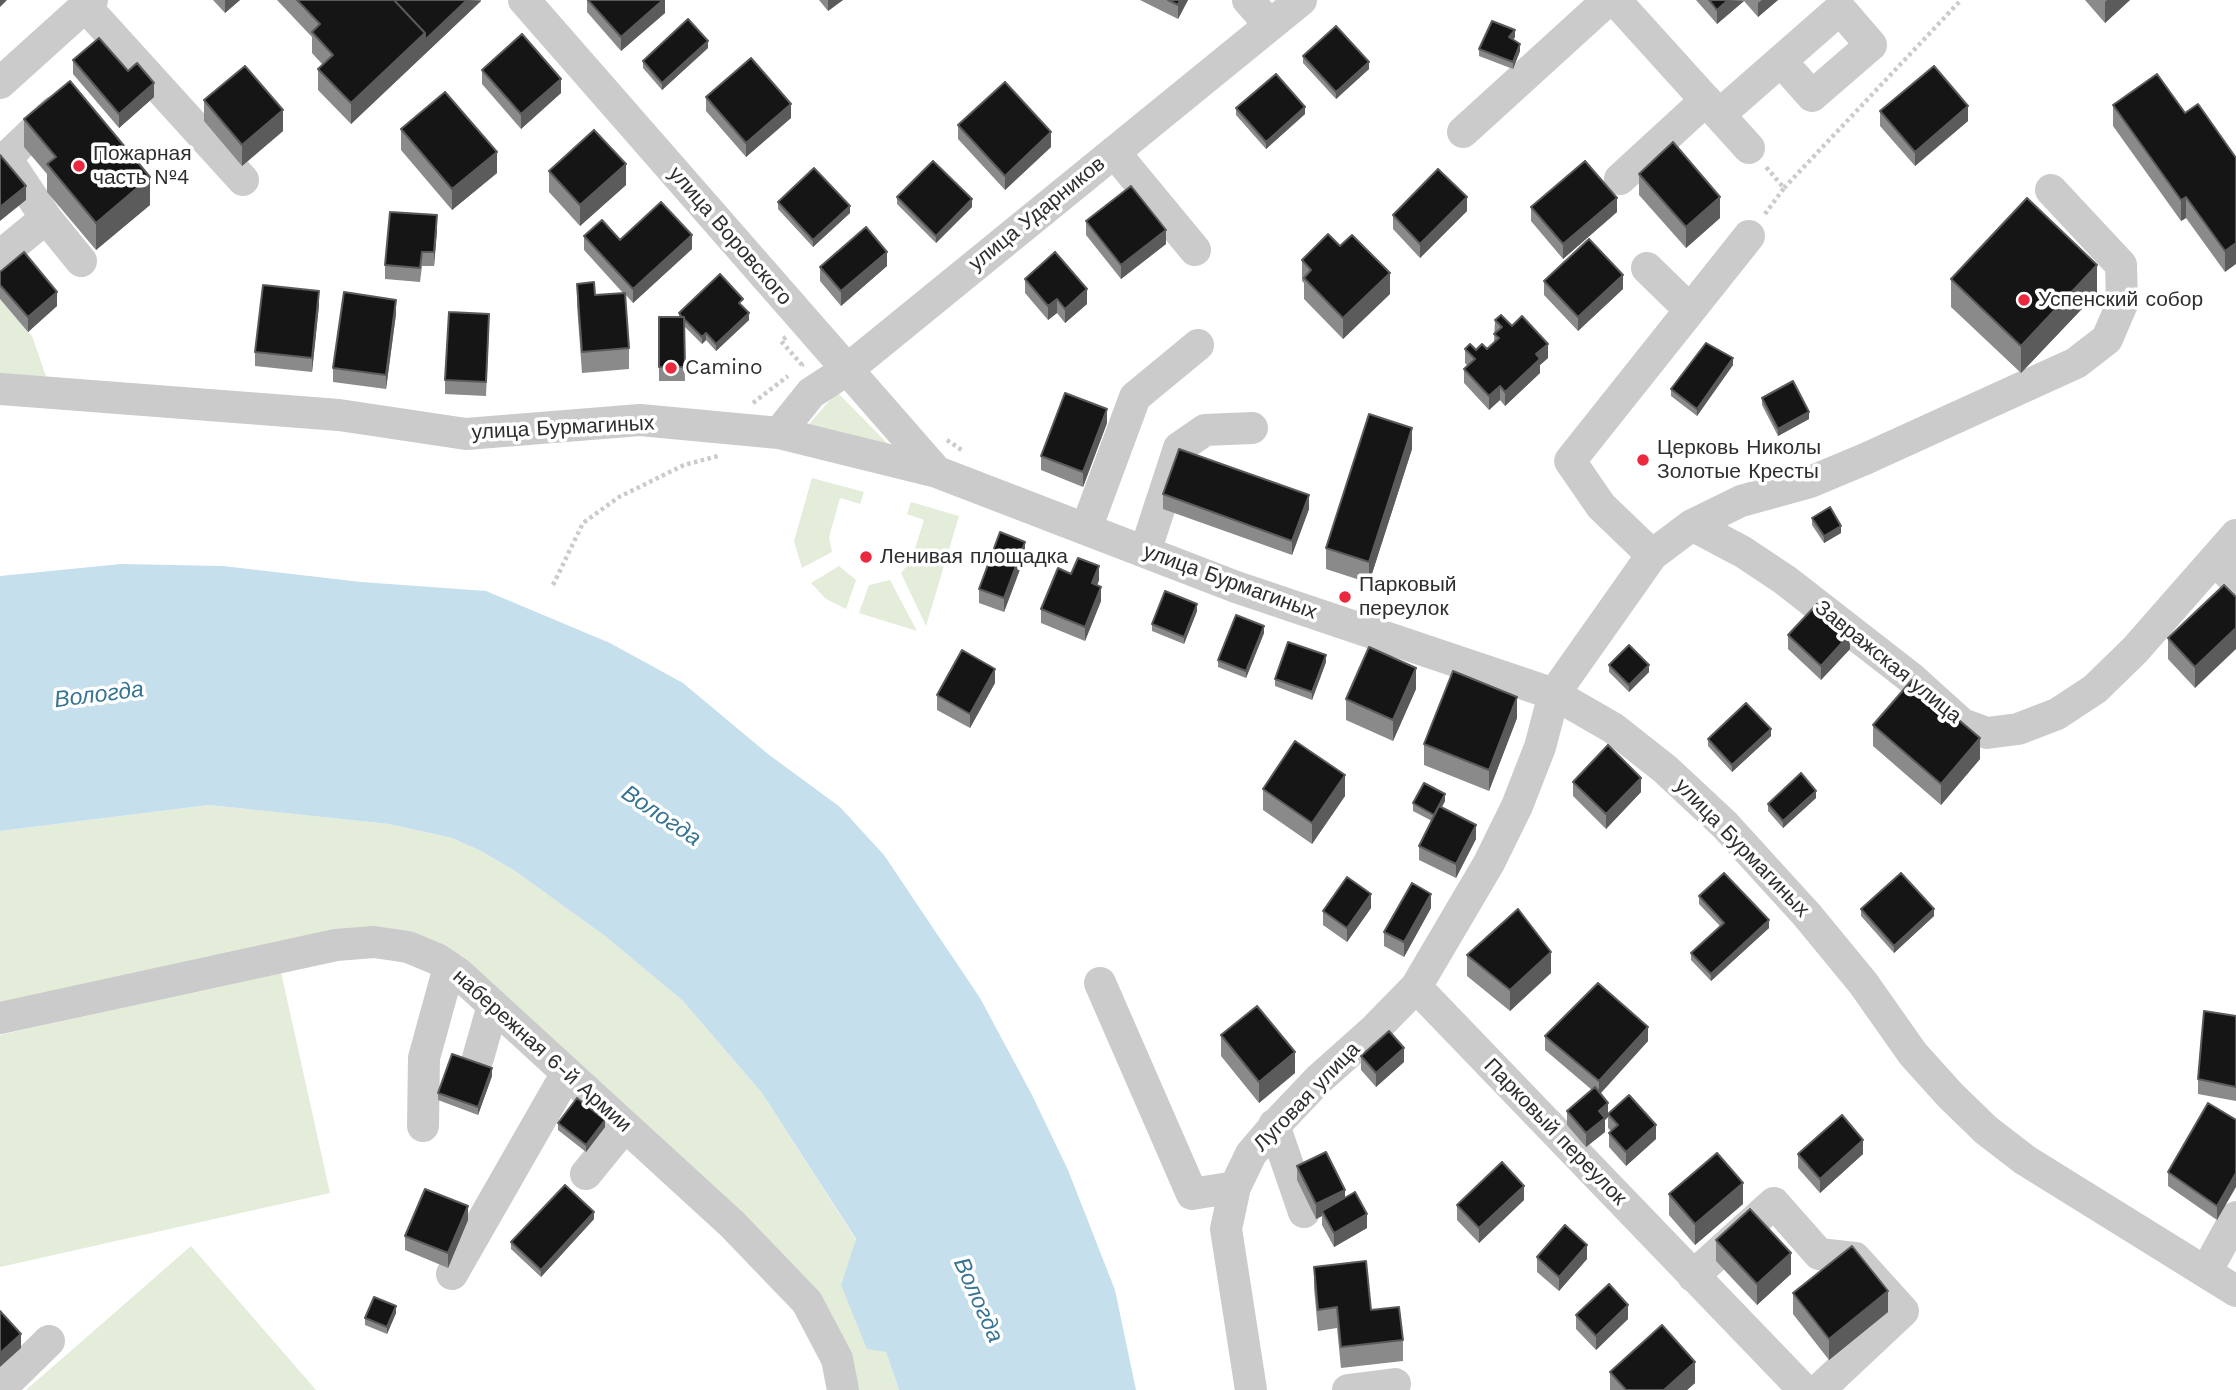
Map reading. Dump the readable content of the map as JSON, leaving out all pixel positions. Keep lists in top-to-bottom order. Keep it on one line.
{"streets":{"street":["улица Ударников","улица Воровского","улица Бурмагиных","Завражская улица","набережная 6-й Армии","Луговая улица","Парковый переулок"]},"crossings":[["улица Ударников","улица Воровского"],["улица Ударников","улица Бурмагиных"],["улица Воровского","улица Бурмагиных"],["Луговая улица","Парковый переулок"]],"water":["Вологда"],"places":["Пожарная часть №4","Успенский собор","Camino","Церковь Николы Золотые Кресты","Ленивая площадка","Парковый переулок"]}
